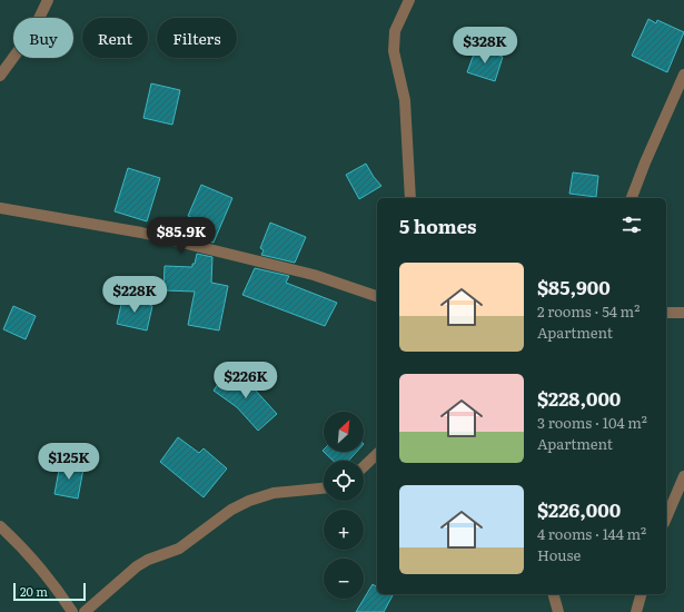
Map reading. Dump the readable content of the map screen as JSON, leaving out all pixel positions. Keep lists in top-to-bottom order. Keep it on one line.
{"scale_bar":"20 m","north":"top right","page":{"chip":["Buy","Rent","Filters"],"price":["$328K","$85.9K","$228K","$226K","$125K"],"heading":"5 homes","list":[{"name":"$85,900","note":"2 rooms · 54 m² · Apartment"},{"name":"$228,000","note":"3 rooms · 104 m² · Apartment"},{"name":"$226,000","note":"4 rooms · 144 m² · House"}],"map_buttons":["+","−"],"scale":"20 m"}}
